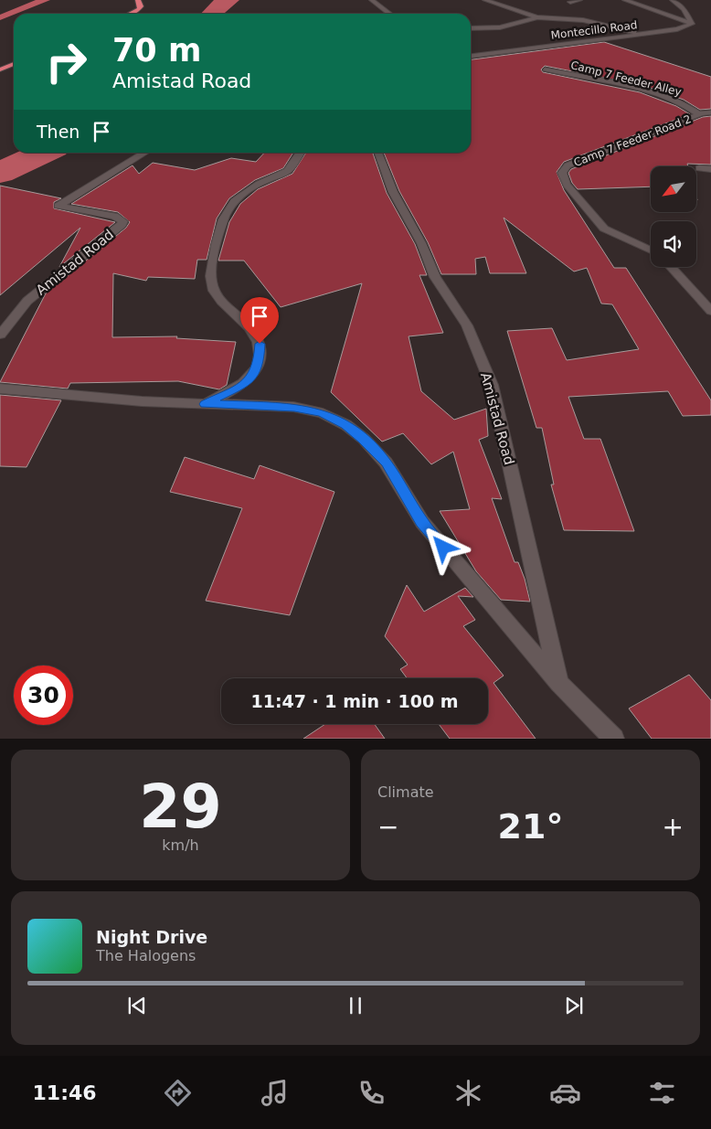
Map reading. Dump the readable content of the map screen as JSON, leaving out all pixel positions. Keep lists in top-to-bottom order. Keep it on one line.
{"streets":{"street":["Montecillo Road","Camp 7 Feeder Alley","Camp 7 Feeder Road 2","Amistad Road"]},"crossings":[["Camp 7 Feeder Alley","Camp 7 Feeder Road 2"]],"north":"bottom left","page":{"turn":["70 m","Amistad Road"],"then":"Then","limit":"30","trip":"11:47 · 1 min · 100 m","tile":[["29","km/h"],"Climate"],"heat":["−","21°","+"],"song":["Night Drive","The Halogens"],"tabs":"11:46"}}
